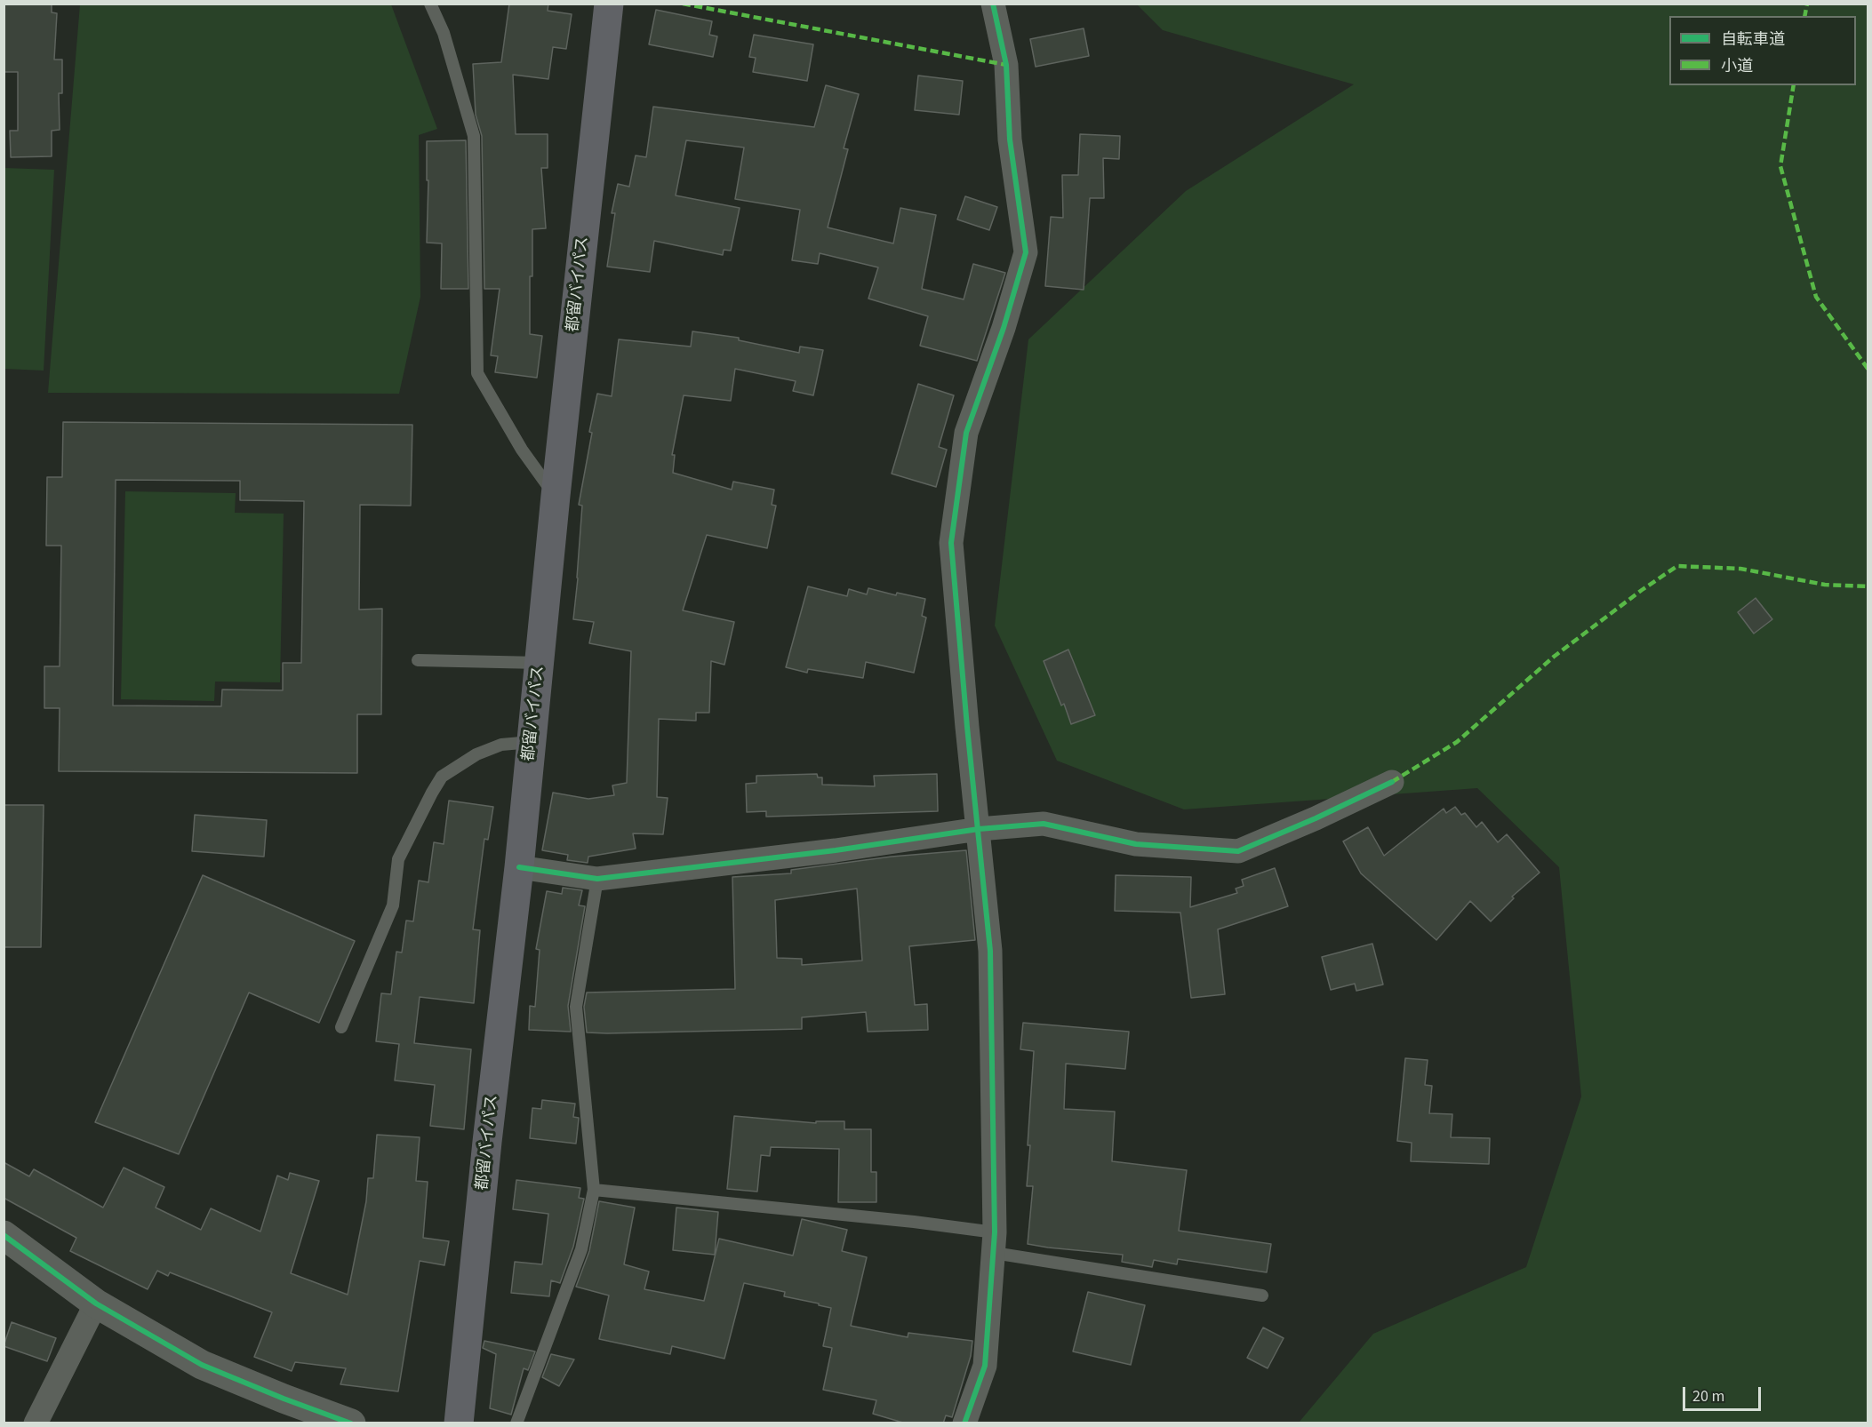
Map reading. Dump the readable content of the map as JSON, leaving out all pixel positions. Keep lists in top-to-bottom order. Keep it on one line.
{"streets":{"highway":["都留バイパス"]},"legend":["自転車道","小道"],"scale_bar":"20 m"}
